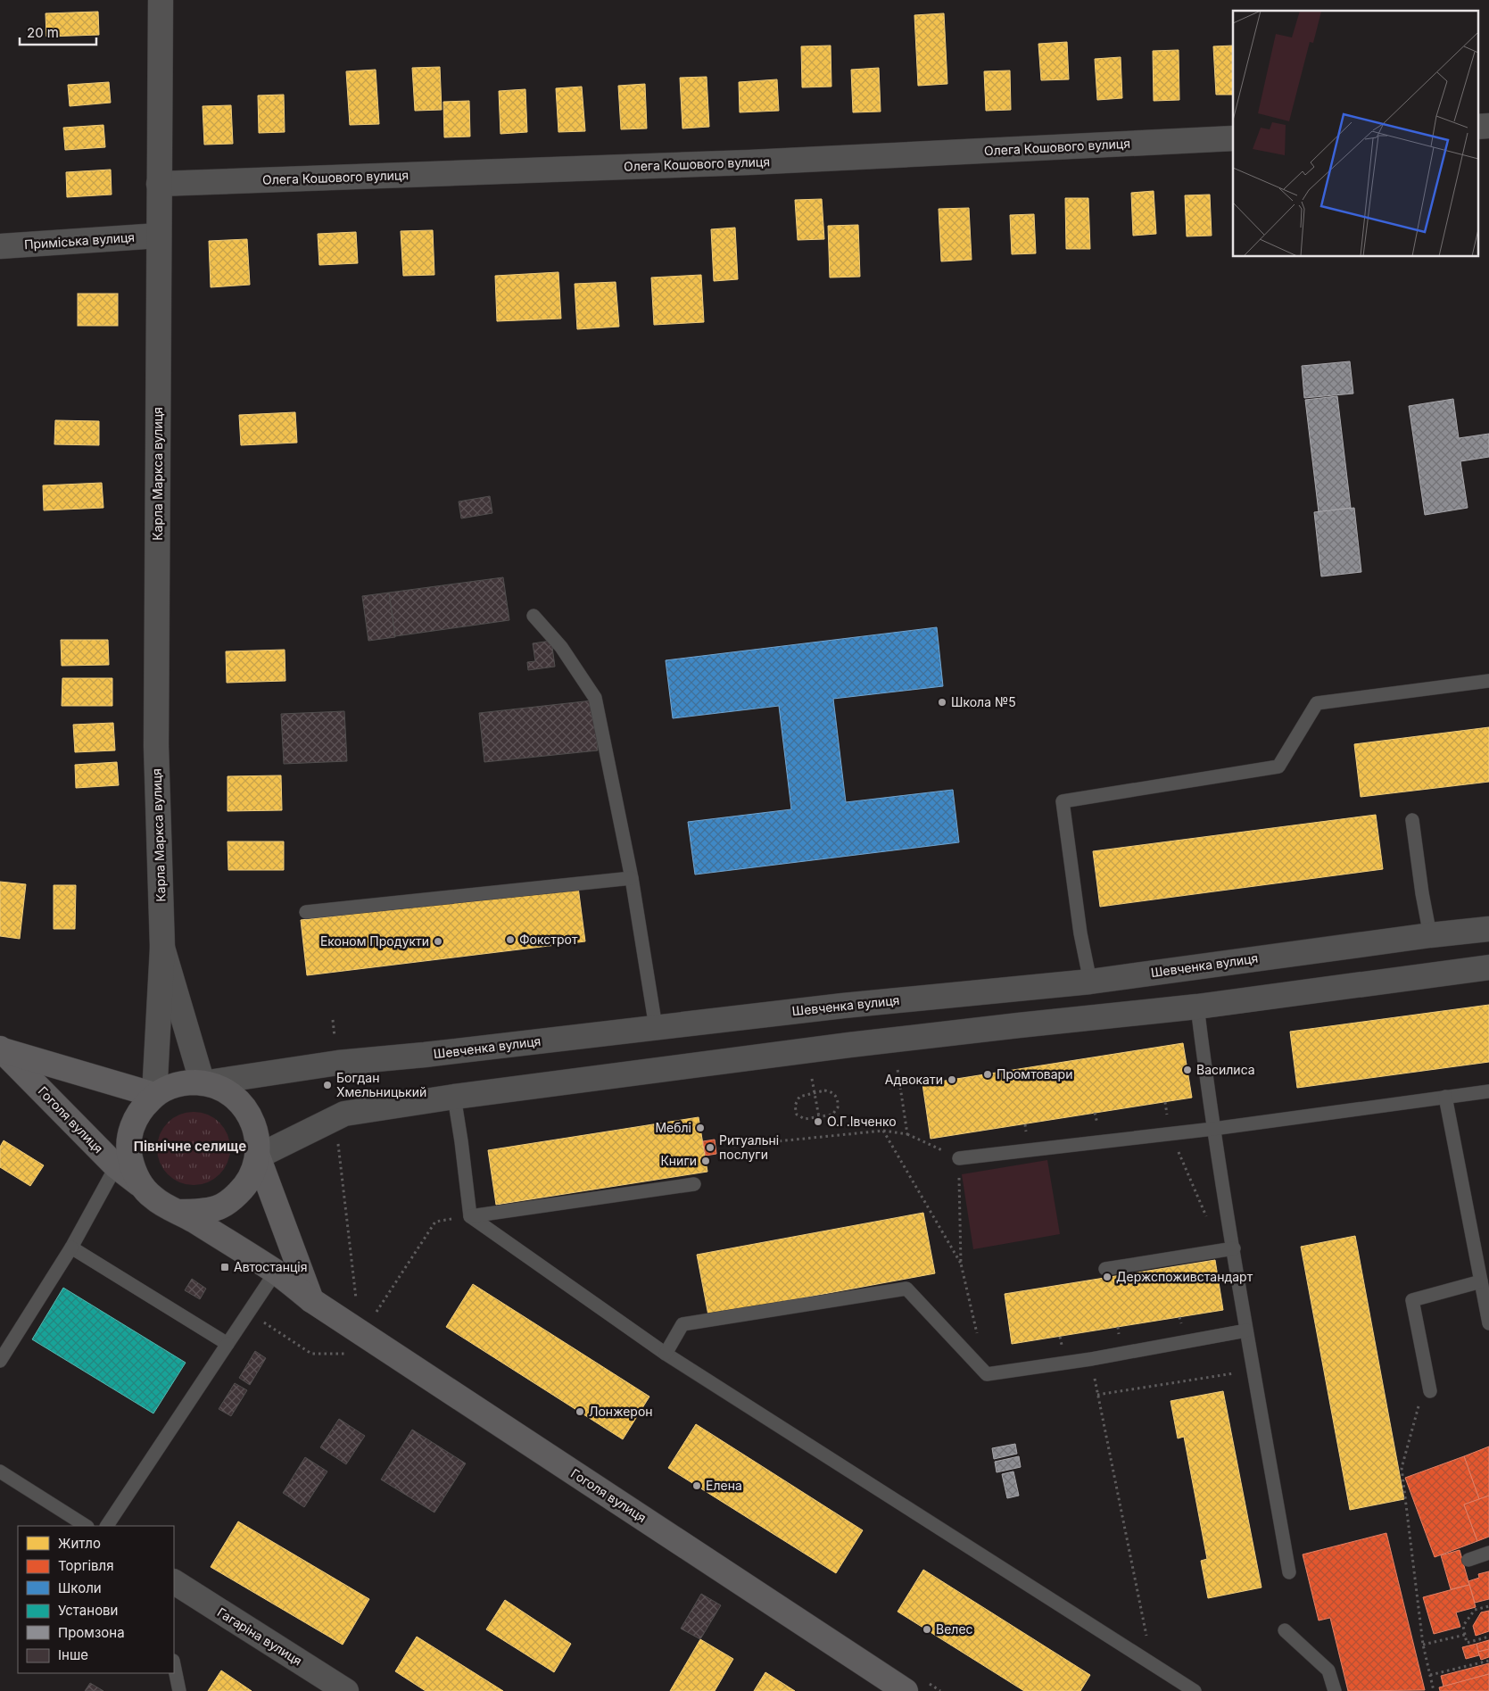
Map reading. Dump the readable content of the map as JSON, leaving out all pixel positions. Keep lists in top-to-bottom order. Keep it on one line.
{"streets":{"main road":["Гоголя вулиця"],"street":["Олега Кошового вулиця","Приміська вулиця","Карла Маркса вулиця","Шевченка вулиця","Гагаріна вулиця"]},"crossings":[["Олега Кошового вулиця","Карла Маркса вулиця"],["Приміська вулиця","Карла Маркса вулиця"],["Карла Маркса вулиця","Шевченка вулиця"],["Карла Маркса вулиця","Гоголя вулиця"],["Шевченка вулиця","Гоголя вулиця"]],"districts":["Північне селище"],"places":{"other":["Школа №5","Фокстрот","Економ Продукти","Василиса","Промтовари","Адвокати","Богдан Хмельницький","О.Г.Івченко","Меблі","Ритуальні послуги","Книги","Держспоживстандарт","Лонжерон","Елена","Велес"],"transit":["Автостанція"]},"legend":["Житло","Торгівля","Школи","Установи","Промзона","Інше"],"scale_bar":"20 m"}
